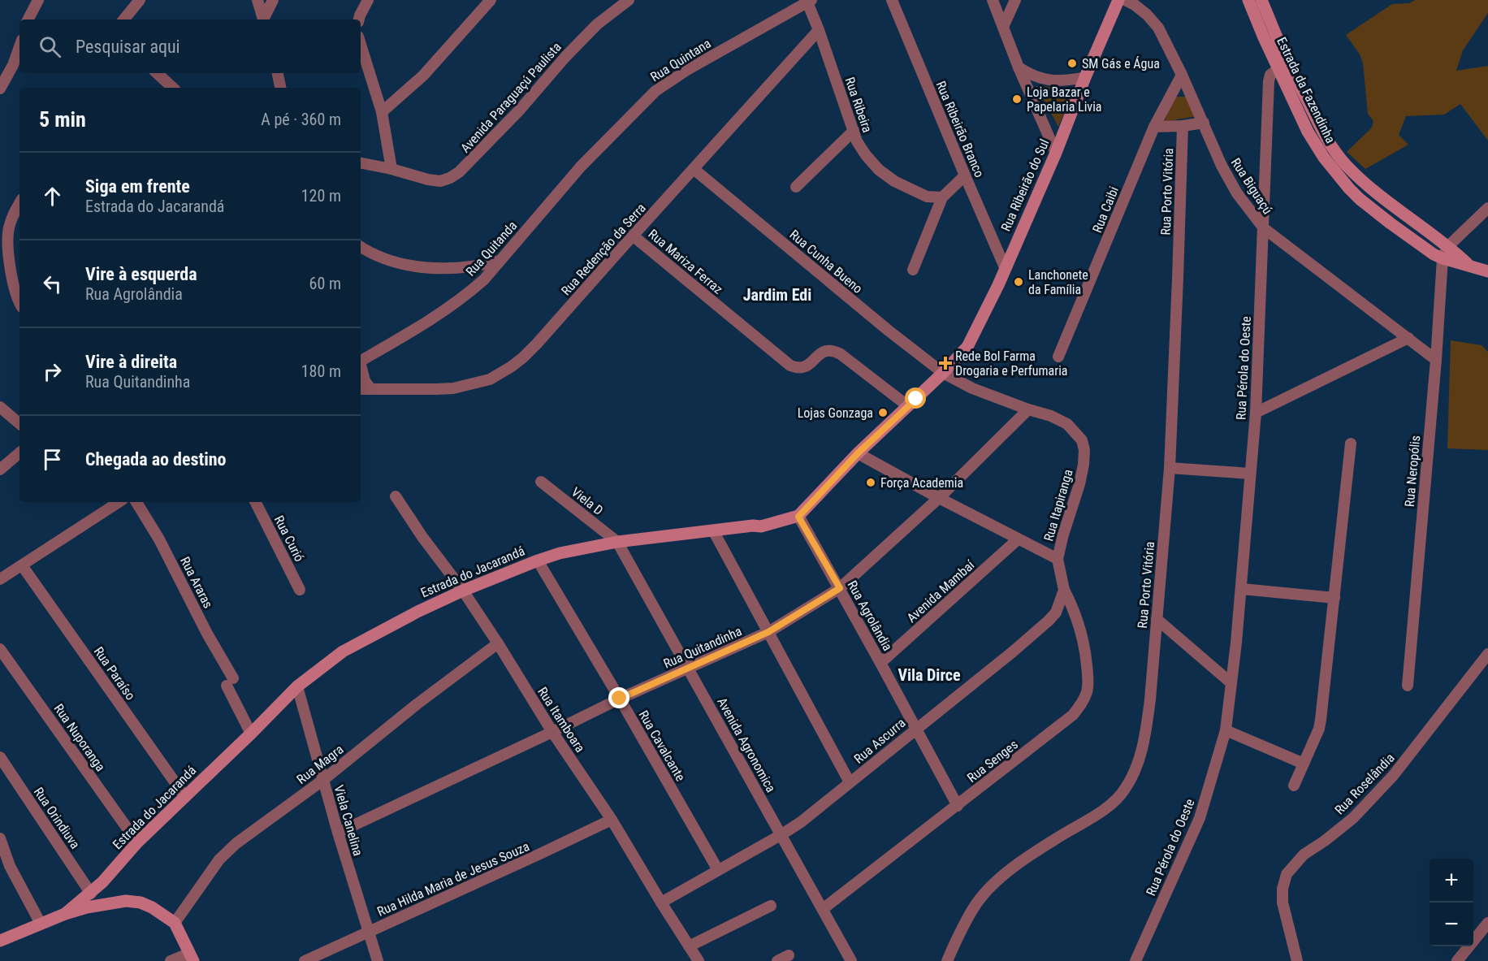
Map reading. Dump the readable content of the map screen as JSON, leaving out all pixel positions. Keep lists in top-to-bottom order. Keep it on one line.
{"streets":{"main road":["Estrada da Fazendinha","Rua Ribeirão do Sul","Estrada do Jacarandá"],"street":["Rua Quintana","Avenida Paraguaçú Paulista","Rua Ribeira","Rua Ribeirão Branco","Rua Biguaçú","Rua Porto Vitória","Rua Caibi","Rua Quitanda","Rua Redenção da Serra","Rua Mariza Ferraz","Rua Cunha Bueno","Rua Pérola do Oeste","Rua Neropólis","Viela D","Rua Itapiranga","Rua Curió","Rua Araras","Avenida Mambaí","Rua Agrolândia","Rua Quitandinha","Rua Paraíso","Rua Itamboara","Rua Nuporanga","Rua Ascurra","Avenida Agronomica","Rua Cavalcante","Rua Senges","Rua Magra","Rua Roselândia","Rua Orindiuva","Viela Canelina","Rua Hilda Maria de Jesus Souza"]},"crossings":[["Rua Quintana","Rua Ribeira"],["Rua Quintana","Rua Quitanda"],["Estrada da Fazendinha","Rua Pérola do Oeste"],["Estrada da Fazendinha","Rua Neropólis"],["Rua Ribeira","Rua Redenção da Serra"],["Rua Ribeirão Branco","Rua Ribeirão do Sul"],["Rua Ribeirão do Sul","Rua Cunha Bueno"],["Rua Ribeirão do Sul","Rua Itapiranga"],["Rua Biguaçú","Rua Caibi"],["Rua Biguaçú","Rua Pérola do Oeste"],["Rua Biguaçú","Rua Neropólis"],["Rua Redenção da Serra","Rua Mariza Ferraz"],["Rua Redenção da Serra","Rua Cunha Bueno"],["Rua Cunha Bueno","Rua Itapiranga"],["Viela D","Estrada do Jacarandá"],["Viela D","Avenida Agronomica"],["Rua Itapiranga","Rua Quitandinha"],["Estrada do Jacarandá","Rua Araras"],["Estrada do Jacarandá","Rua Agrolândia"],["Estrada do Jacarandá","Rua Paraíso"],["Estrada do Jacarandá","Rua Itamboara"],["Estrada do Jacarandá","Rua Nuporanga"],["Estrada do Jacarandá","Avenida Agronomica"],["Estrada do Jacarandá","Rua Cavalcante"],["Estrada do Jacarandá","Rua Magra"],["Estrada do Jacarandá","Rua Orindiuva"],["Estrada do Jacarandá","Viela Canelina"],["Avenida Mambaí","Rua Agrolândia"],["Rua Agrolândia","Rua Quitandinha"],["Rua Agrolândia","Rua Ascurra"],["Rua Agrolândia","Rua Senges"],["Rua Quitandinha","Rua Itamboara"],["Rua Quitandinha","Avenida Agronomica"],["Rua Quitandinha","Rua Cavalcante"],["Rua Quitandinha","Viela Canelina"],["Rua Itamboara","Rua Ascurra"],["Rua Itamboara","Rua Magra"],["Rua Itamboara","Rua Hilda Maria de Jesus Souza"],["Rua Ascurra","Avenida Agronomica"],["Rua Ascurra","Rua Cavalcante"],["Rua Ascurra","Rua Senges"],["Avenida Agronomica","Rua Senges"],["Rua Magra","Viela Canelina"],["Viela Canelina","Rua Hilda Maria de Jesus Souza"]],"districts":["Jardim Edi","Vila Dirce"],"places":{"other":["SM Gás e Água","Loja Bazar e Papelaria Livia","Lanchonete da Família","Lojas Gonzaga","Força Academia"],"health":["Rede Bol Farma Drogaria e Perfumaria"]},"page":{"search":"Pesquisar aqui","heading":["5 min","A pé · 360 m"],"list":[["Siga em frente","Estrada do Jacarandá","120 m"],["Vire à esquerda","Rua Agrolândia","60 m"],["Vire à direita","Rua Quitandinha","180 m"],"Chegada ao destino"],"map_buttons":["+","−"]}}
